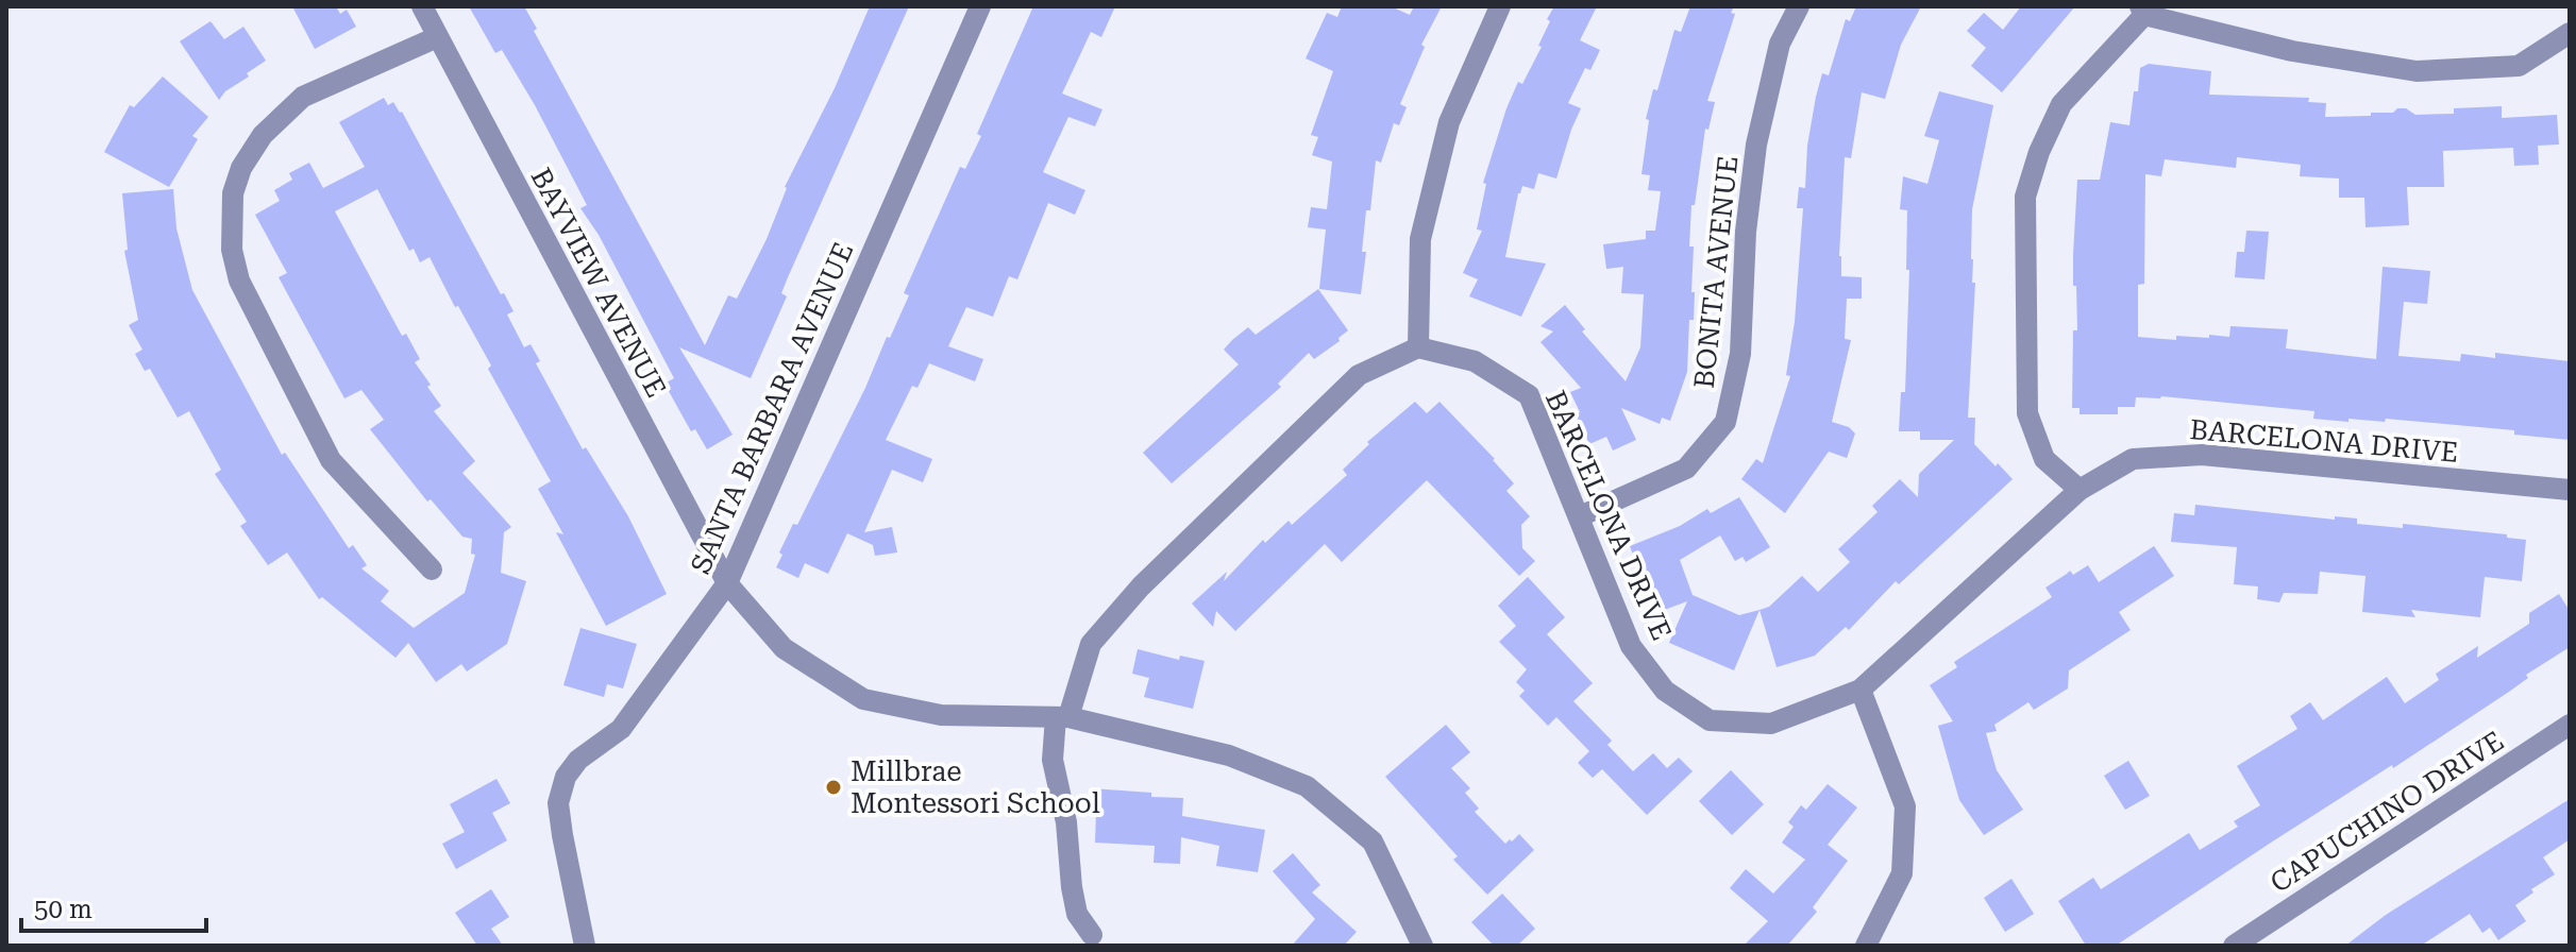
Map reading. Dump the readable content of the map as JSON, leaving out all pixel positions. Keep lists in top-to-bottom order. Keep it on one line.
{"streets":{"street":["BONITA AVENUE","BAYVIEW AVENUE","SANTA BARBARA AVENUE","BARCELONA DRIVE","CAPUCHINO DRIVE"]},"crossings":[["BONITA AVENUE","BARCELONA DRIVE"],["BAYVIEW AVENUE","SANTA BARBARA AVENUE"]],"places":["Millbrae Montessori School"],"scale_bar":"50 m"}
